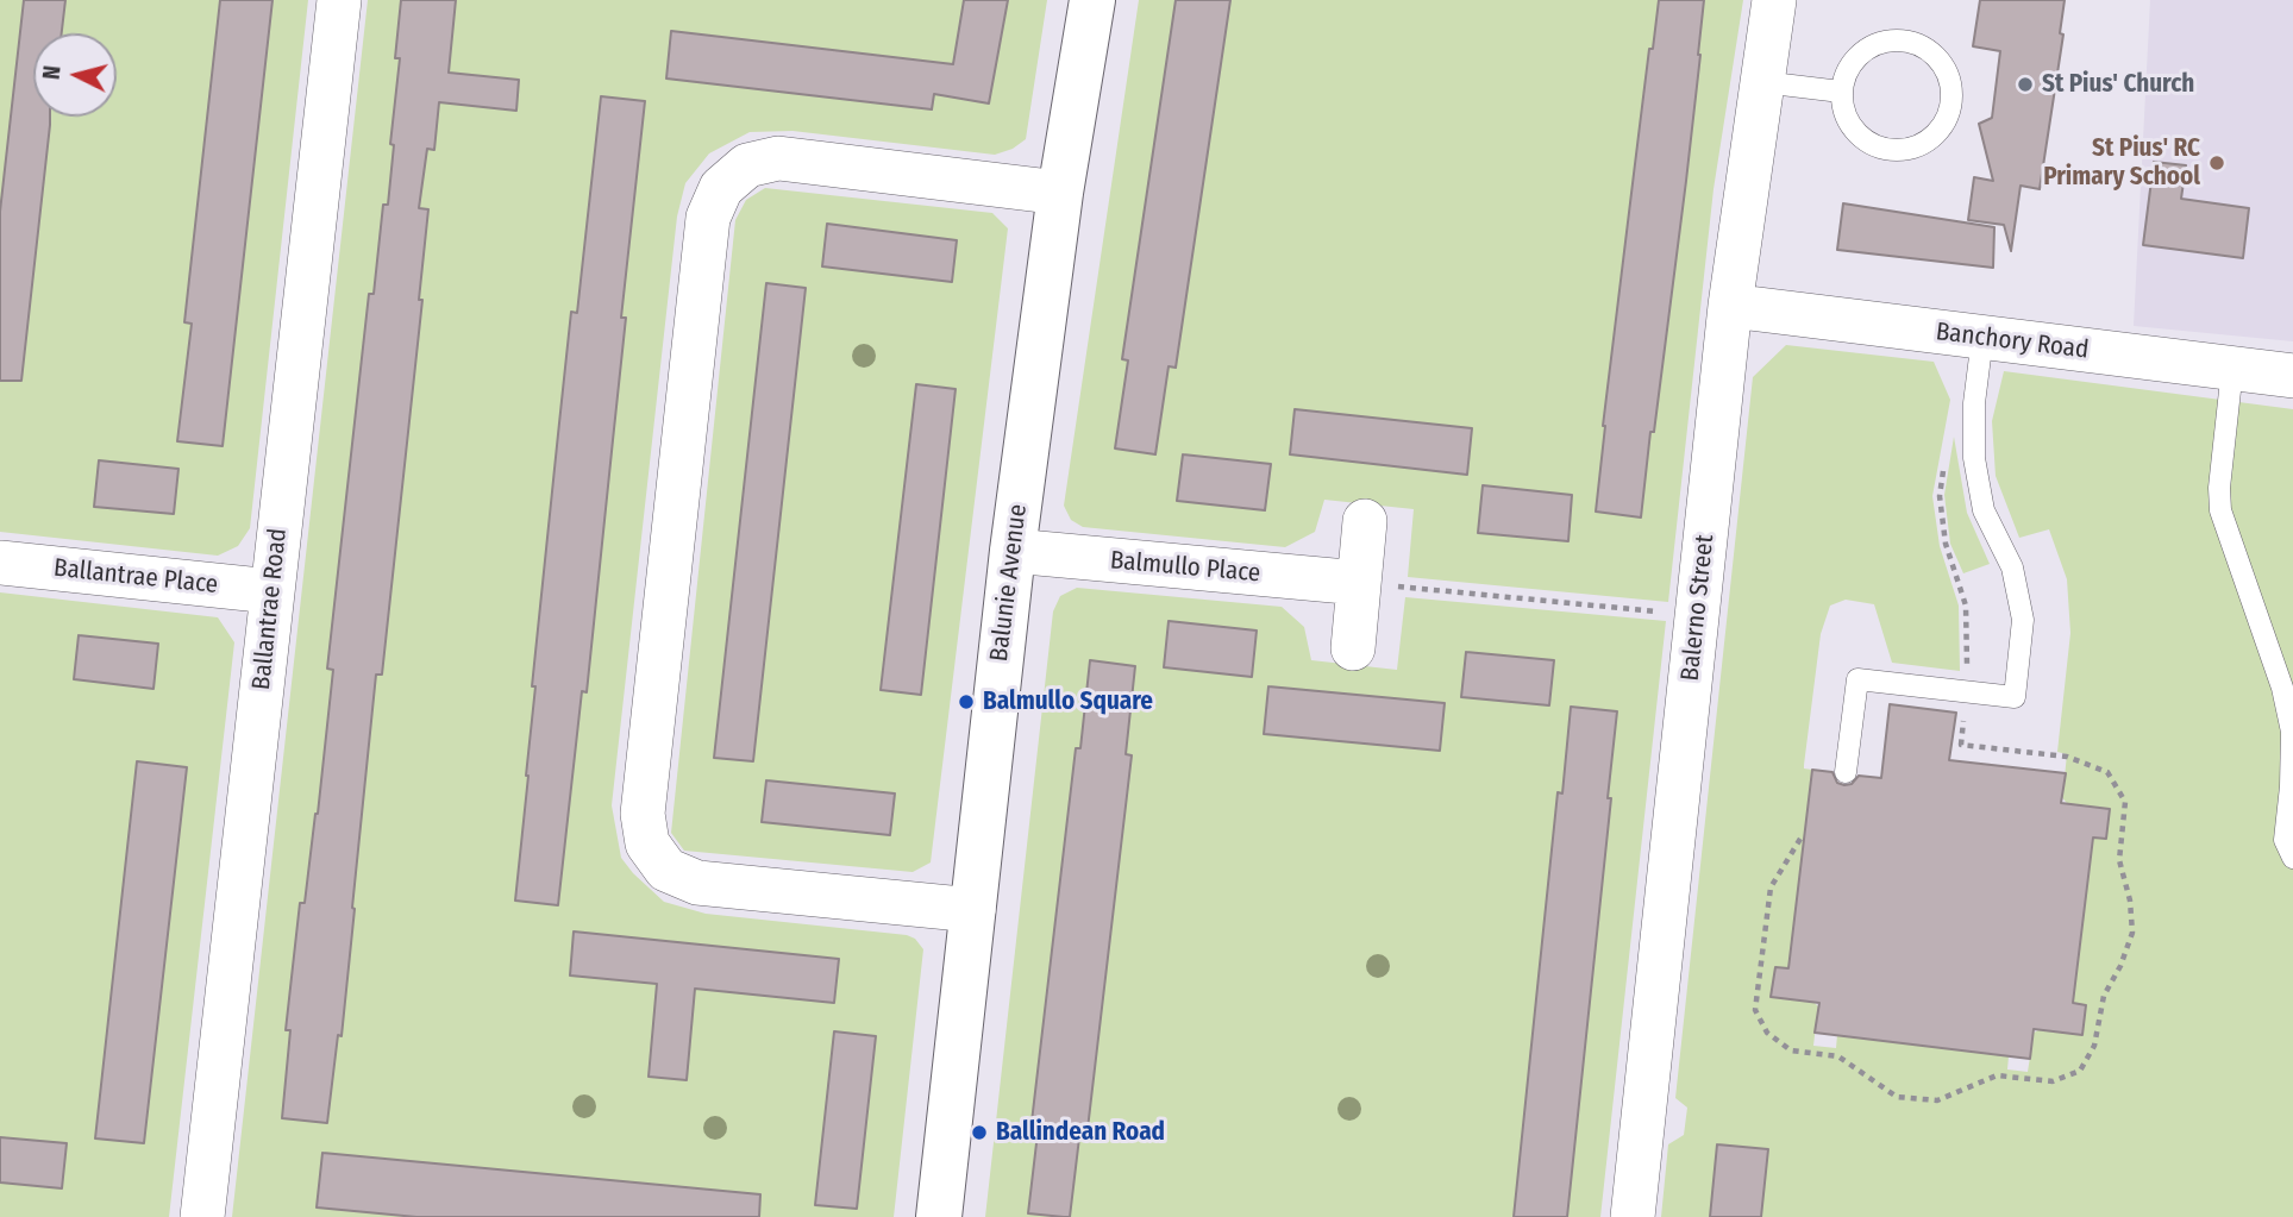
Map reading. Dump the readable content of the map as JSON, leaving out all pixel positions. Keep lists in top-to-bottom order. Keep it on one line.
{"streets":{"street":["Banchory Road","Balmullo Place","Ballantrae Place","Balunie Avenue","Balerno Street","Ballantrae Road"]},"crossings":[["Banchory Road","Balerno Street"],["Balmullo Place","Balunie Avenue"],["Ballantrae Place","Ballantrae Road"]],"places":["St Pius' Church","St Pius' RC Primary School","Balmullo Square","Ballindean Road"],"north":"left"}
